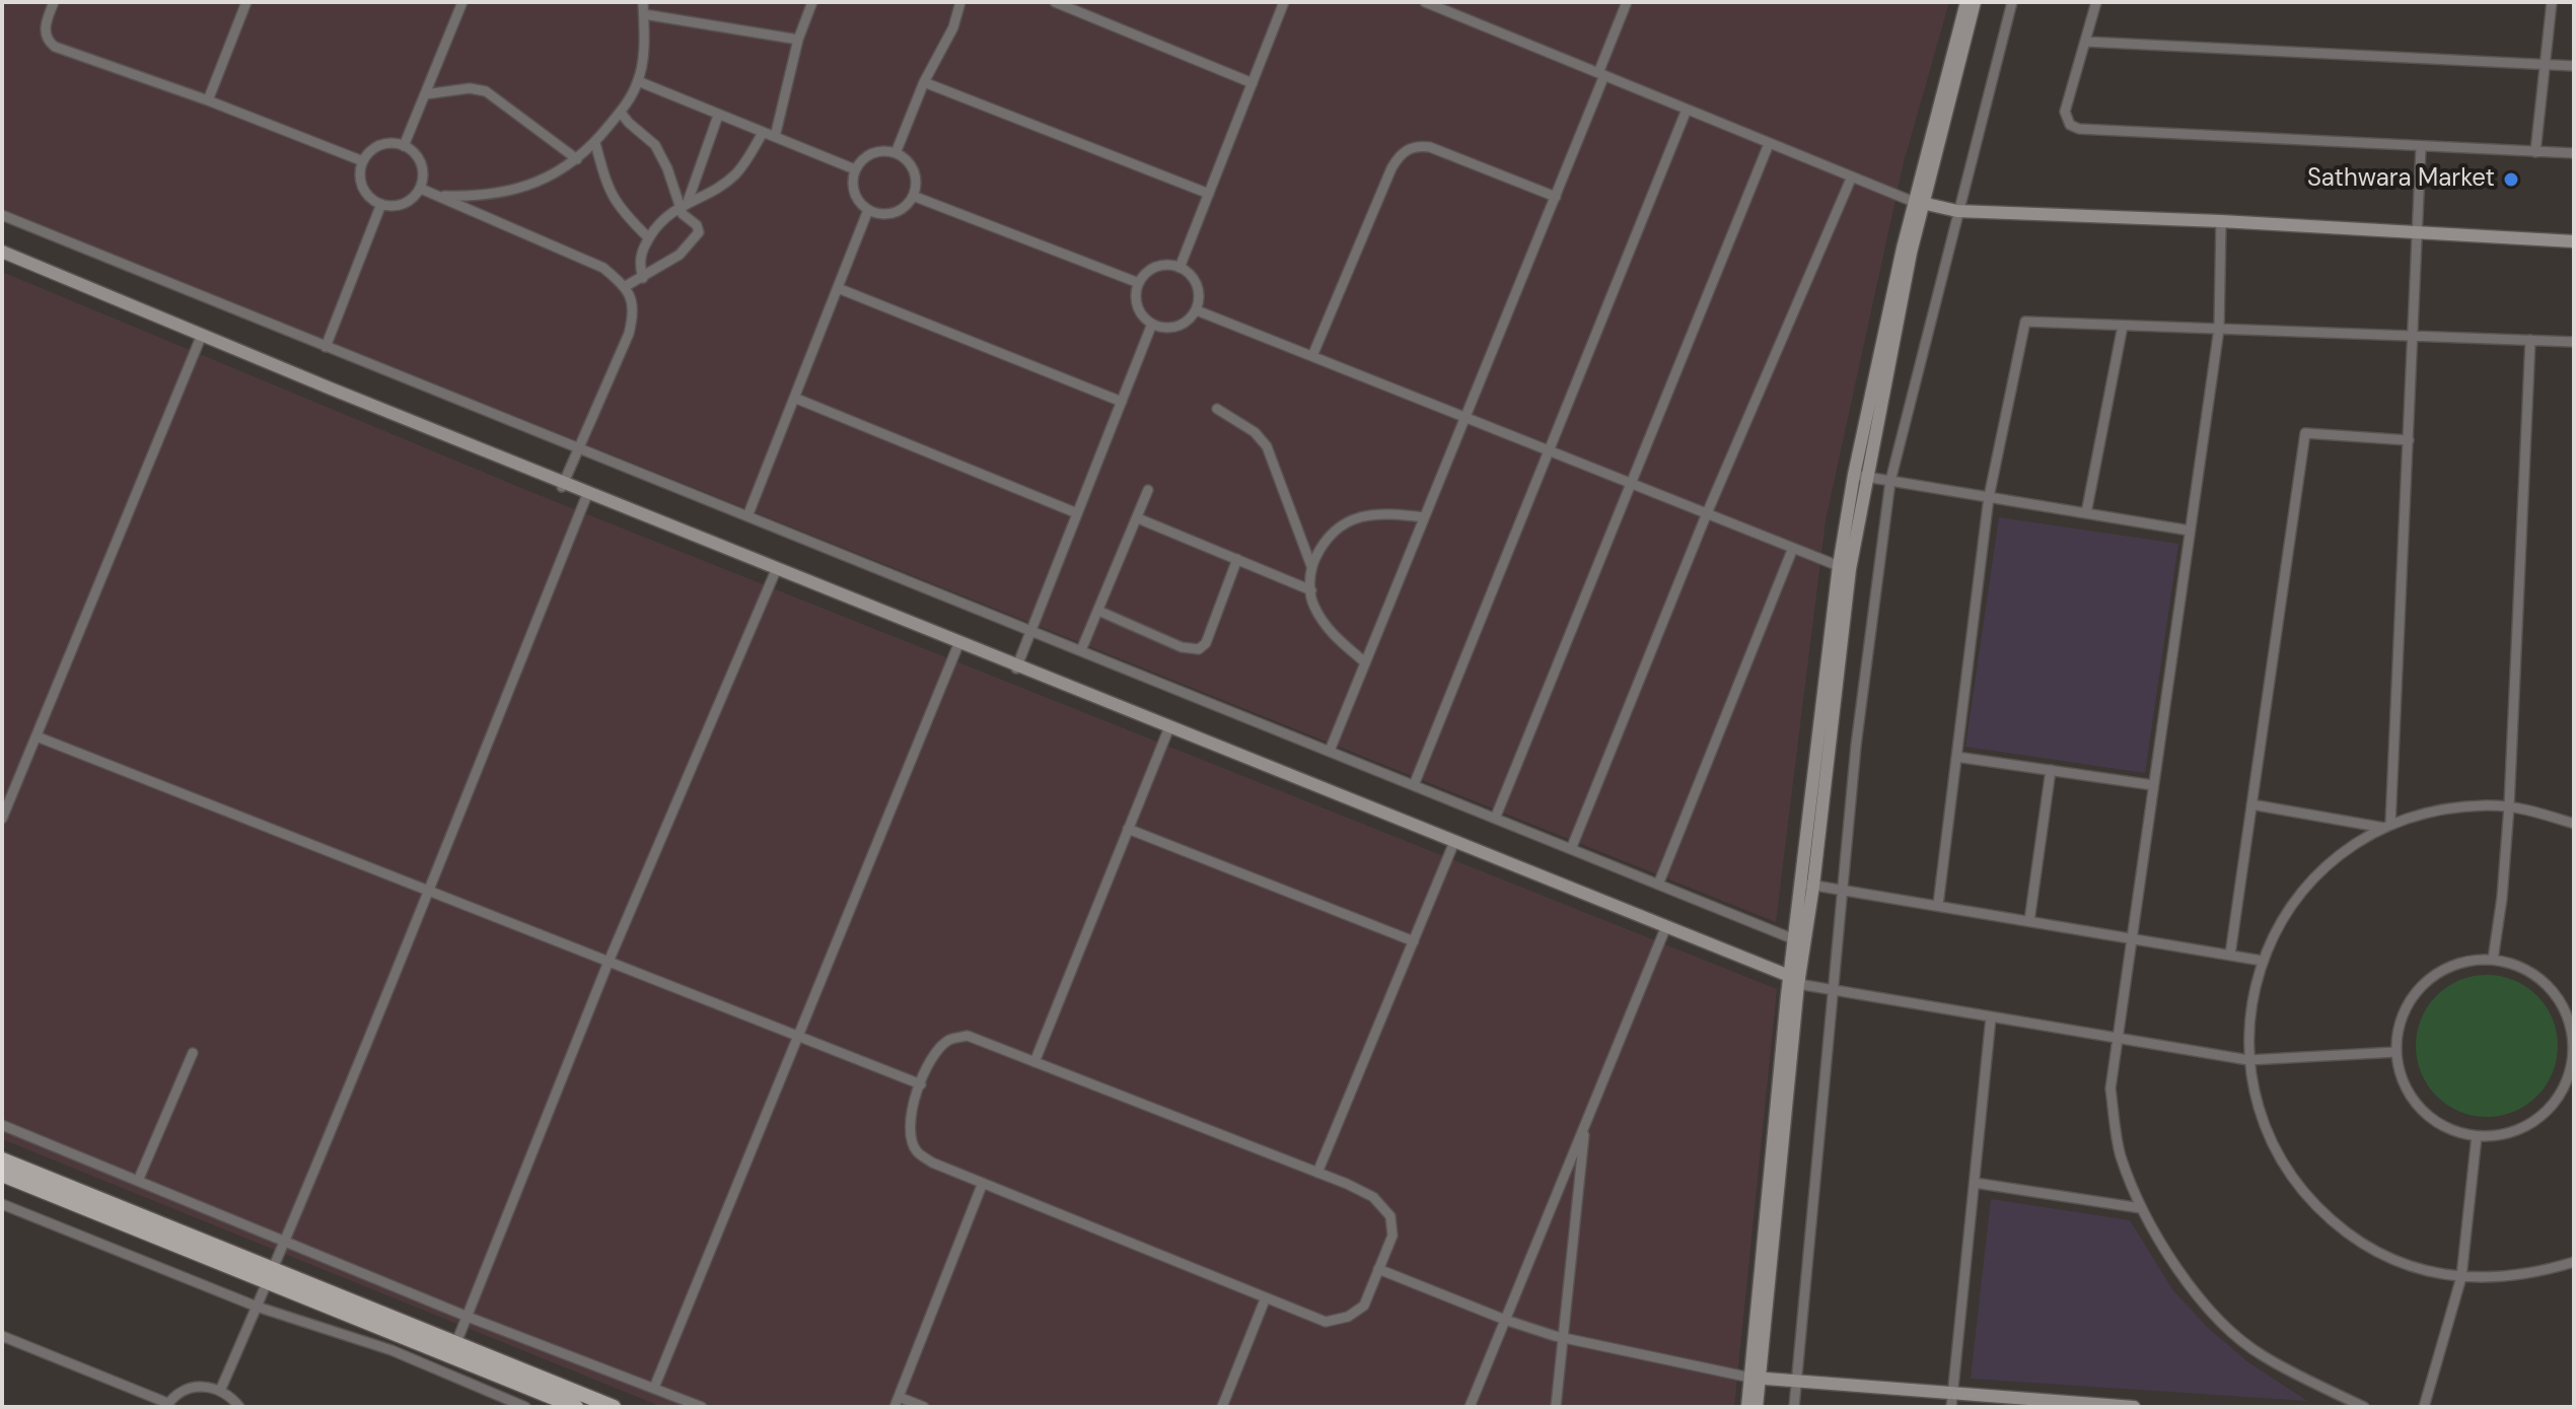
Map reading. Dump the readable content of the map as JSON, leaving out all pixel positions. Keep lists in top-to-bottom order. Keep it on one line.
{"places":["Sathwara Market"]}
